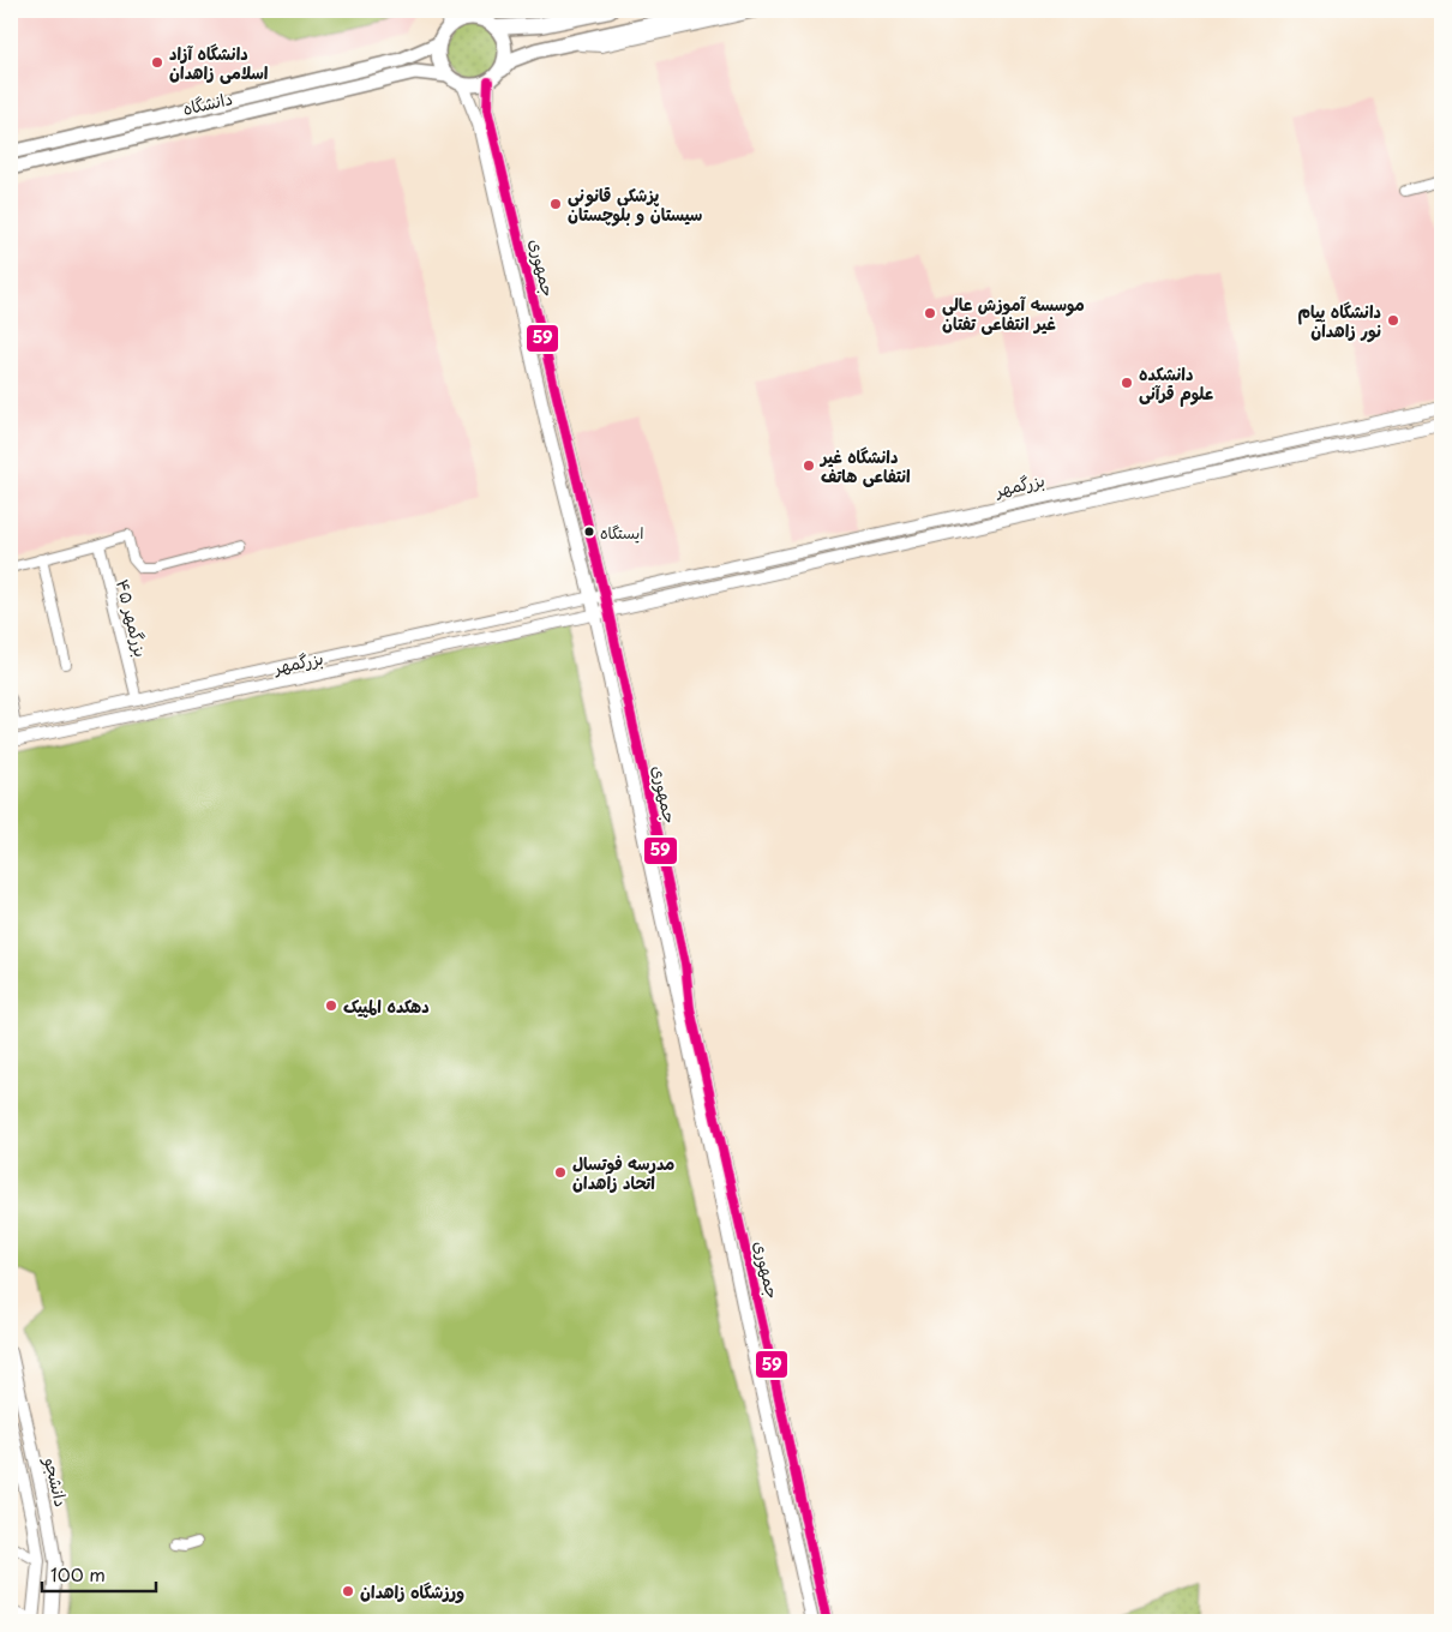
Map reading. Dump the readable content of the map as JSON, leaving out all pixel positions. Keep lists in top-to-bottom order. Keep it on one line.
{"streets":{"main road":["دانشگاه","جمهوری","بزرگمهر","دانشجو"],"street":["بزرگمهر ۴۵"]},"crossings":[["دانشگاه","جمهوری"],["جمهوری","بزرگمهر"],["بزرگمهر","بزرگمهر ۴۵"]],"places":["دانشگاه آزاد اسلامی زاهدان","پزشکی قانونی سیستان و بلوچستان","موسسه آموزش عالی غیر انتفاعی تفتان","دانشگاه پیام نور زاهدان","دانشکده علوم قرآنی","دانشگاه غیر انتفاعی هاتف","ایستگاه","دهکده المپیک","مدرسه فوتسال اتحاد زاهدان","ورزشگاه زاهدان"],"lines":["transit line 59"],"scale_bar":"100 m"}
